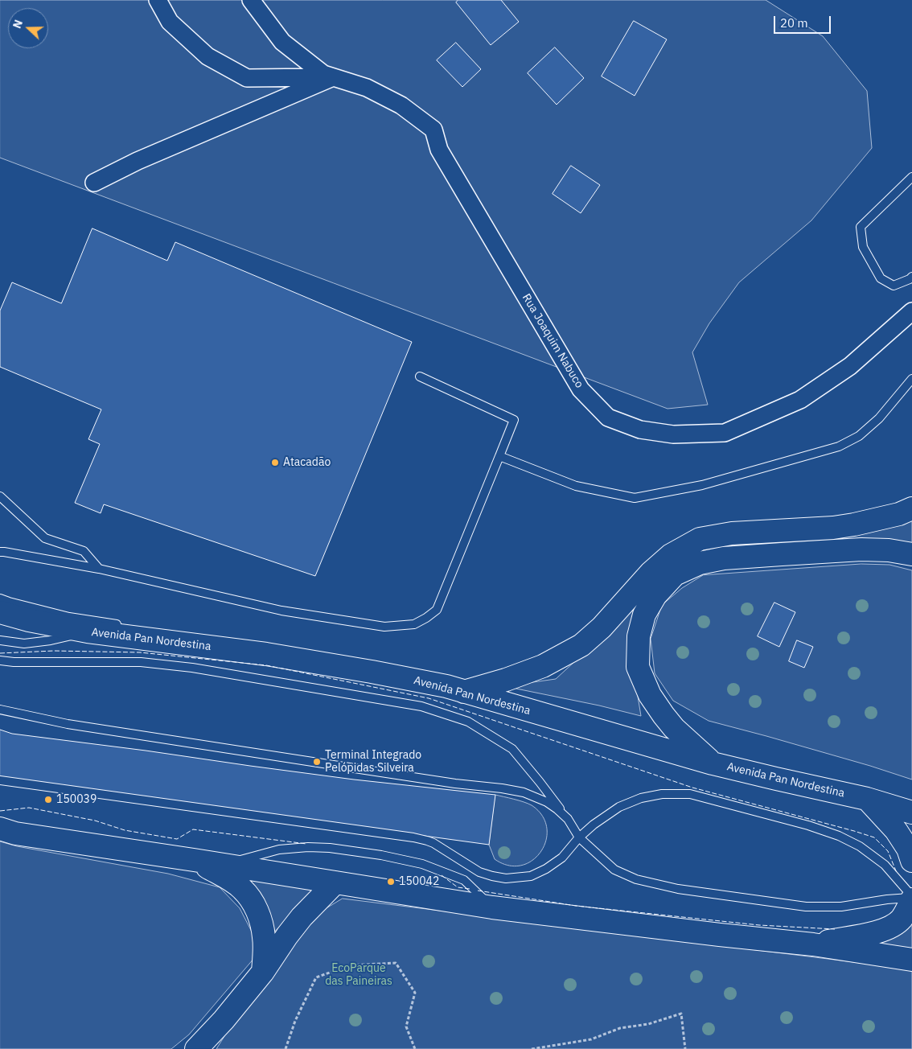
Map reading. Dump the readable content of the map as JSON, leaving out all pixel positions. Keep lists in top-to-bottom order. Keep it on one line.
{"streets":{"highway":["Avenida Pan Nordestina"],"street":["Rua Joaquim Nabuco"]},"parks":["EcoParque das Paineiras"],"places":["Atacadão","Terminal Integrado Pelópidas Silveira","150039","150042"],"scale_bar":"20 m","north":"left"}
